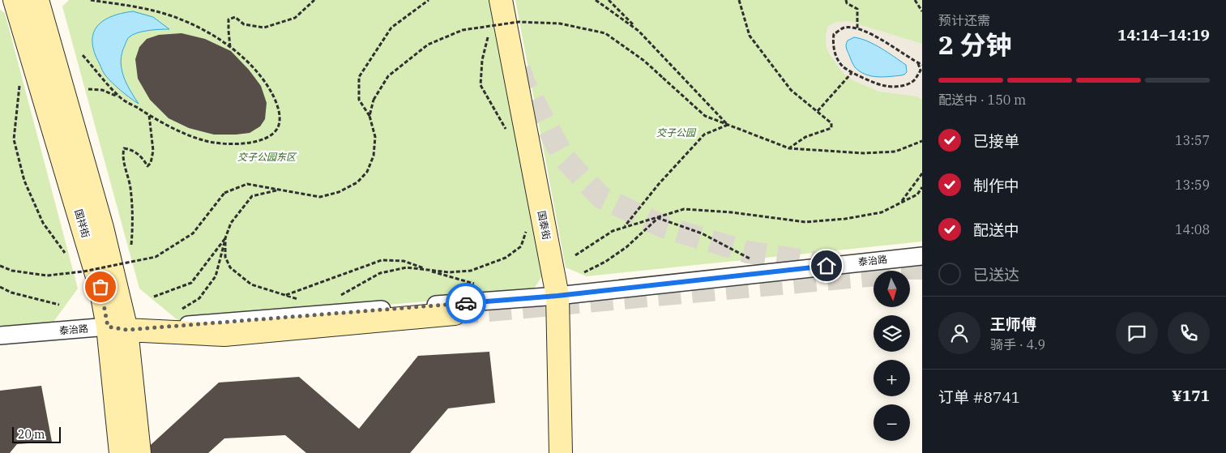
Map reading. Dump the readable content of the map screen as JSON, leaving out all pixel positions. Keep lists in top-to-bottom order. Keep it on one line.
{"streets":{"main road":["国祥街","国泰街"],"street":["泰治路"]},"crossings":[["国祥街","泰治路"],["国泰街","泰治路"]],"parks":["交子公园","交子公园东区"],"scale_bar":"20 m","north":"bottom","page":{"heading":["2 分钟","预计还需","14:14–14:19"],"panel":["王师傅","骑手 · 4.9","订单 #8741","¥171"],"bar":"配送中 · 150 m","list":[["已接单","13:57"],["制作中","13:59"],["配送中","14:08"],"已送达"],"map_buttons":["+","−"],"scale":"20 m"}}
